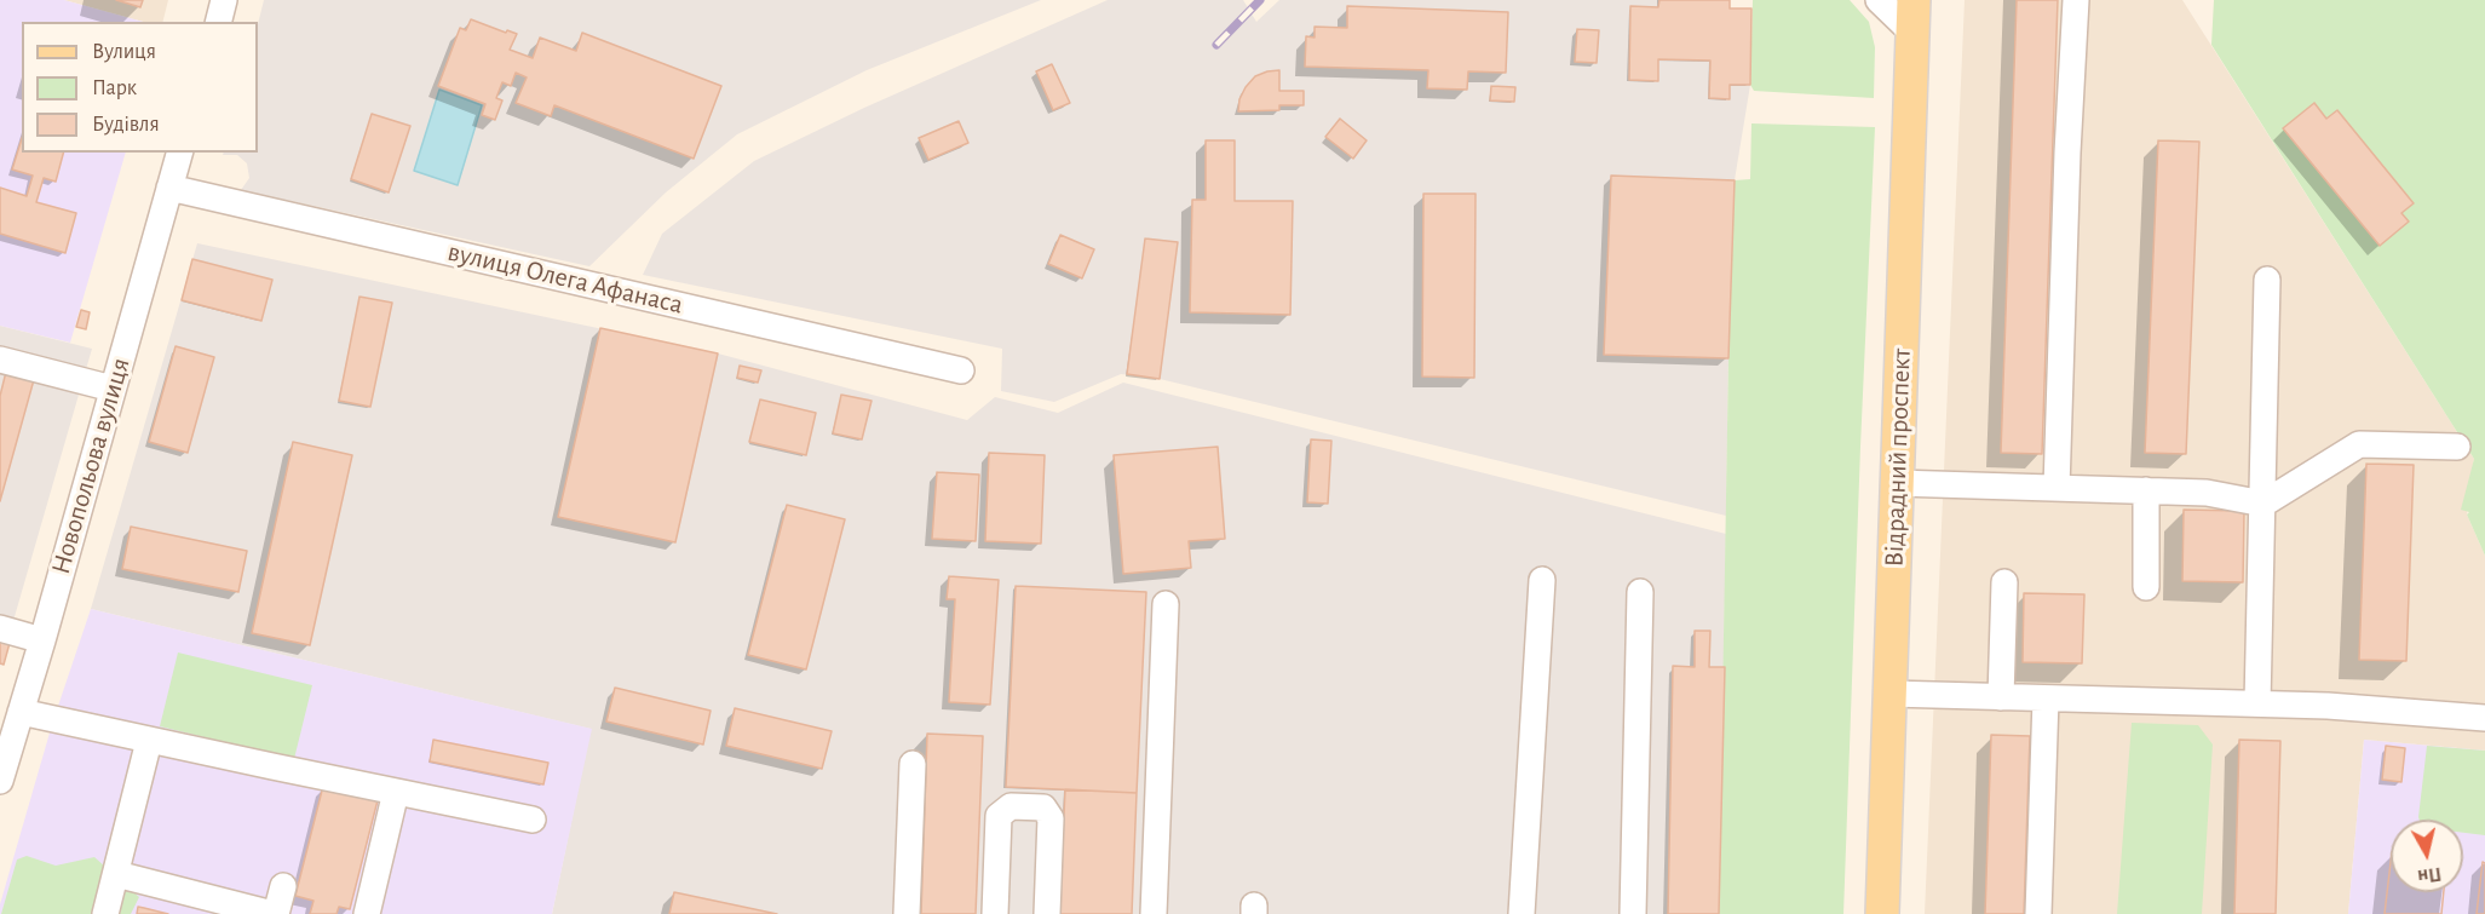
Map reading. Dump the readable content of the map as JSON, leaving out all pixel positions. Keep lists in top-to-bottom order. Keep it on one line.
{"streets":{"main road":["Відрадний проспект"],"street":["вулиця Олега Афанаса","Новопольова вулиця"]},"crossings":[["вулиця Олега Афанаса","Новопольова вулиця"]],"legend":["Вулиця","Парк","Будівля"],"north":"bottom"}
